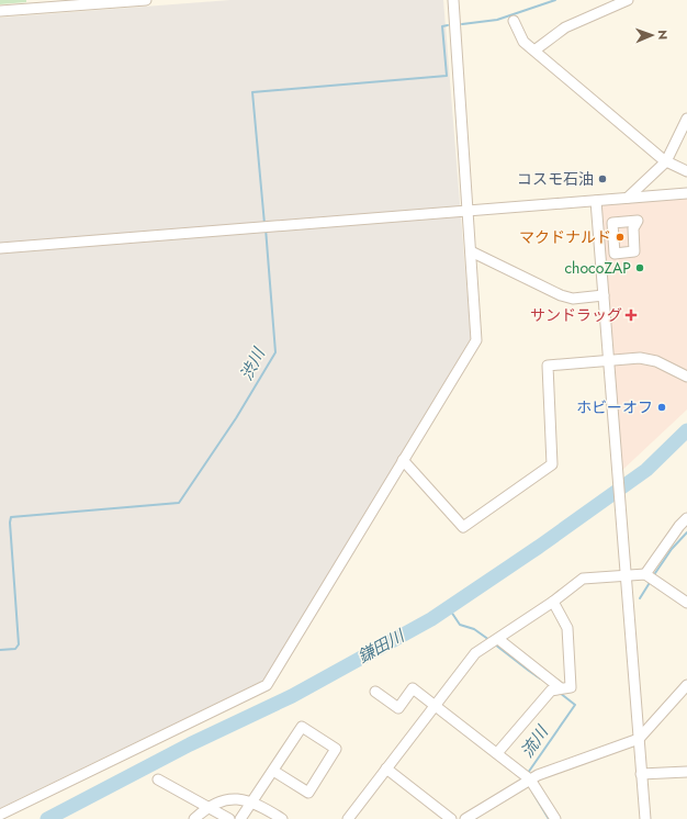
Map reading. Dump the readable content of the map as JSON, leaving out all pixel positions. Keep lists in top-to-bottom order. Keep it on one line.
{"water":["渋川","鎌田川","流川"],"places":{"other":["コスモ石油","マクドナルド","chocoZAP","ホビーオフ"],"health":["サンドラッグ"]},"north":"right"}
